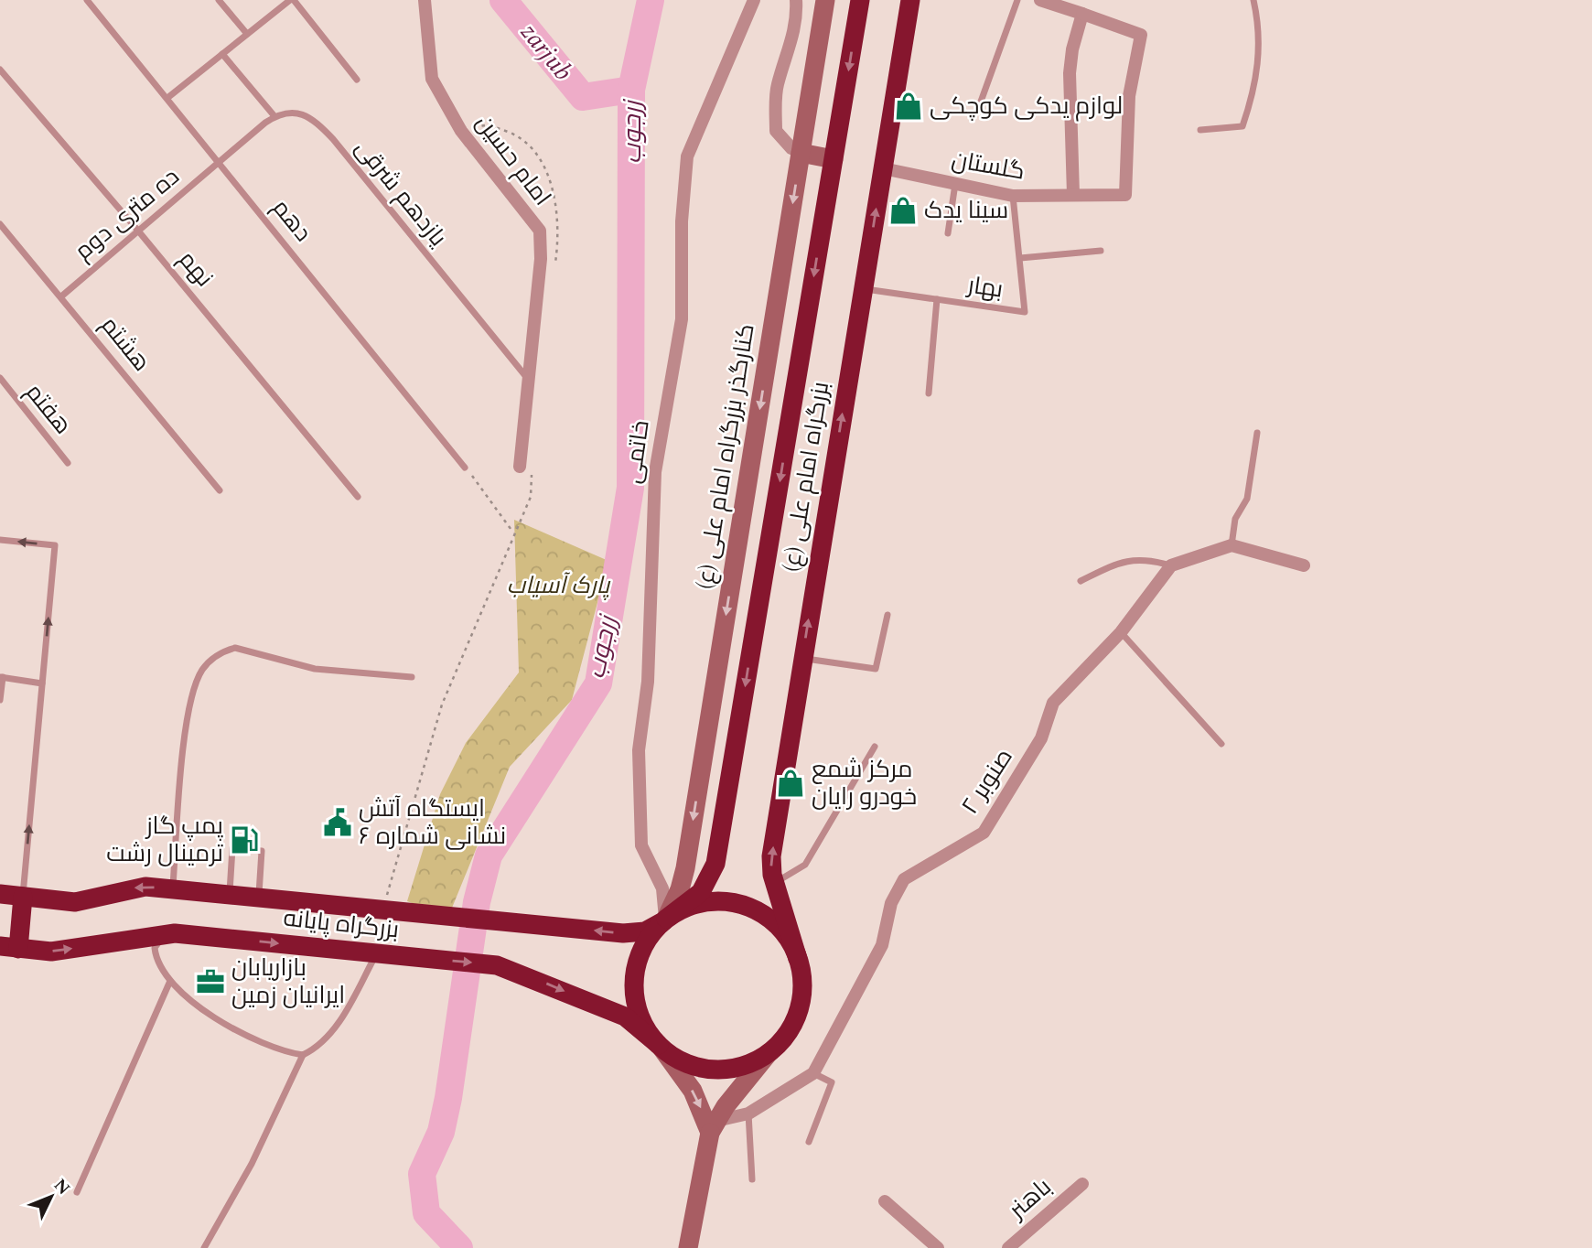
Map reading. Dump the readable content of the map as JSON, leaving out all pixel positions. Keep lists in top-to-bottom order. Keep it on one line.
{"streets":{"highway":["بزرگراه امام علی (ع)","بزرگراه پایانه"],"main road":["کنارگذر بزرگراه امام علی (ع)"],"street":["امام حسین","گلستان","خاتمی","صنوبر ۲","باهنر"],"lane":["یازدهم شرقی","ده متری دوم","دهم","نهم","بهار","هشتم","هفتم"]},"crossings":[["امام حسین","یازدهم شرقی"],["گلستان","بهار"],["گلستان","بزرگراه امام علی (ع)"],["ده متری دوم","دهم"],["ده متری دوم","نهم"],["ده متری دوم","هشتم"],["بهار","بزرگراه امام علی (ع)"],["خاتمی","کنارگذر بزرگراه امام علی (ع)"],["خاتمی","بزرگراه امام علی (ع)"],["خاتمی","بزرگراه پایانه"],["کنارگذر بزرگراه امام علی (ع)","بزرگراه امام علی (ع)"],["کنارگذر بزرگراه امام علی (ع)","بزرگراه پایانه"],["بزرگراه امام علی (ع)","بزرگراه پایانه"]],"one_way":["کنارگذر بزرگراه امام علی (ع)"],"water":["zarjub","زرجوب"],"parks":["پارک آسیاب"],"places":{"shop":["لوازم یدکی کوچکی","سینا یدک","مرکز شمع خودرو رایان"],"public building":["ایستگاه آتش نشانی شماره ۶"],"fuel station":["پمپ گاز ترمینال رشت"],"office":["بازاریابان ایرانیان زمین"]},"north":"top right"}
